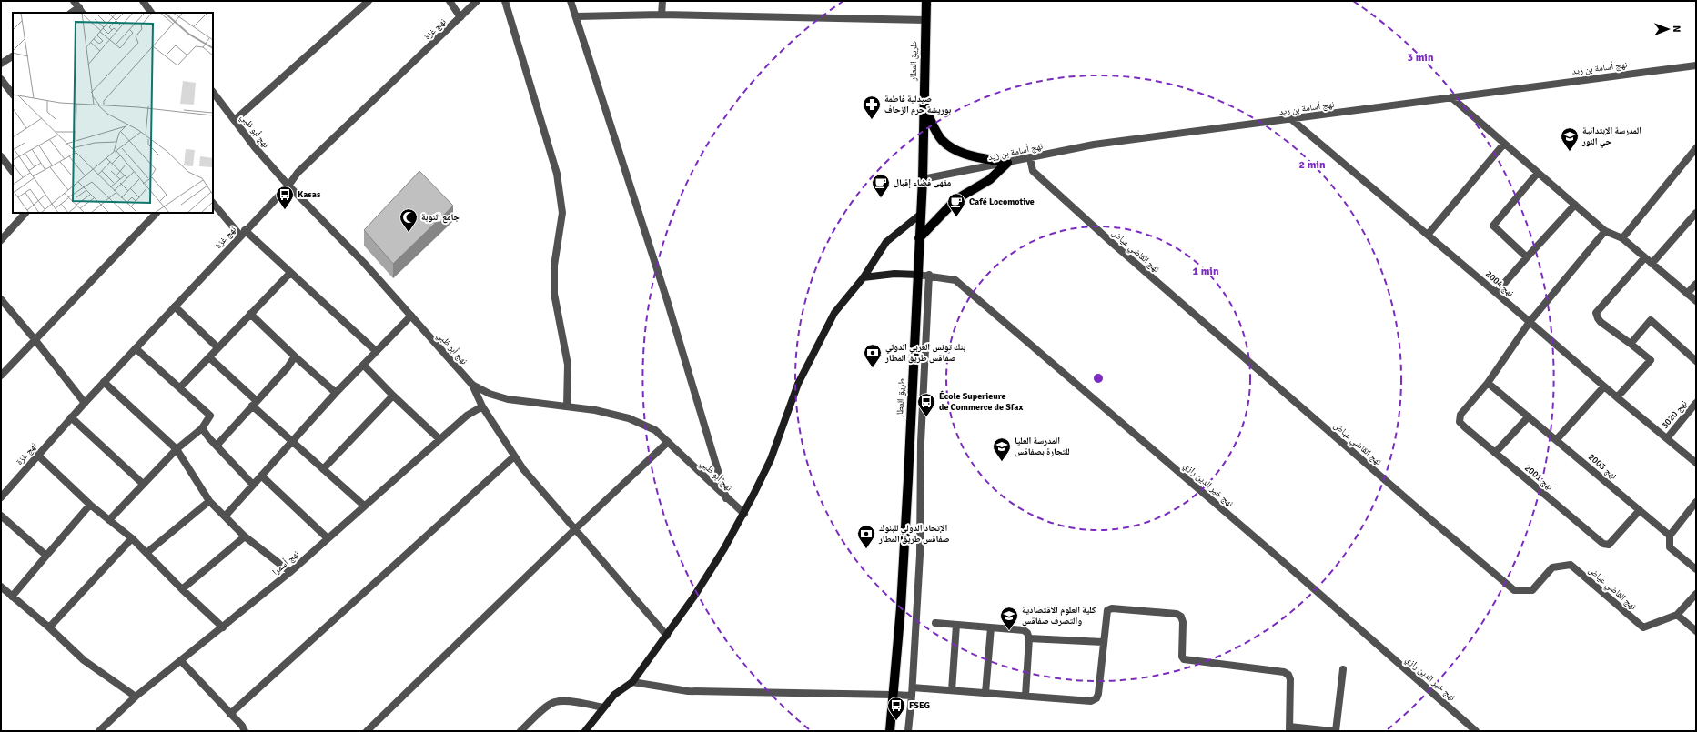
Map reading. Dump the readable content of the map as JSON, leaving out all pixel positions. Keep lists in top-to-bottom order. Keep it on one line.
{"streets":{"main road":["طريق المطار"],"street":["نهج غزة","نهج أسامة بن زيد","نهج أبو ظبي","نهج القاضي عياض","نهج 2004","نهج 3020","نهج 2003","نهج 2001","نهج خير الدين رازي","نهج أسمرا"]},"crossings":[["نهج غزة","نهج أبو ظبي"],["طريق المطار","نهج أسامة بن زيد"],["طريق المطار","نهج خير الدين رازي"],["نهج أسامة بن زيد","نهج القاضي عياض"],["نهج أسامة بن زيد","نهج 2004"],["نهج 2004","نهج 3020"],["نهج 2003","نهج 2001"]],"places":{"pharmacy":["صيدلية فاطمة بوريشة حرم الزحاف"],"school or university":["المدرسة الإبتدائية حي النور","المدرسة العليا للتجارة بصفاقس","كلية العلوم الاقتصادية والتصرف صفاقس"],"cafe":["مقهى فضاء إقبال","Café Locomotive"],"bus stop":["Kasas","École Superieure de Commerce de Sfax","FSEG"],"mosque":["جامع التوبة"],"bank":["بنك تونس العربي الدولي صفاقس طريق المطار","الإتحاد الدولي للبنوك صفاقس طريق المطار"]},"north":"right","rings":["3 min","2 min","1 min"]}
